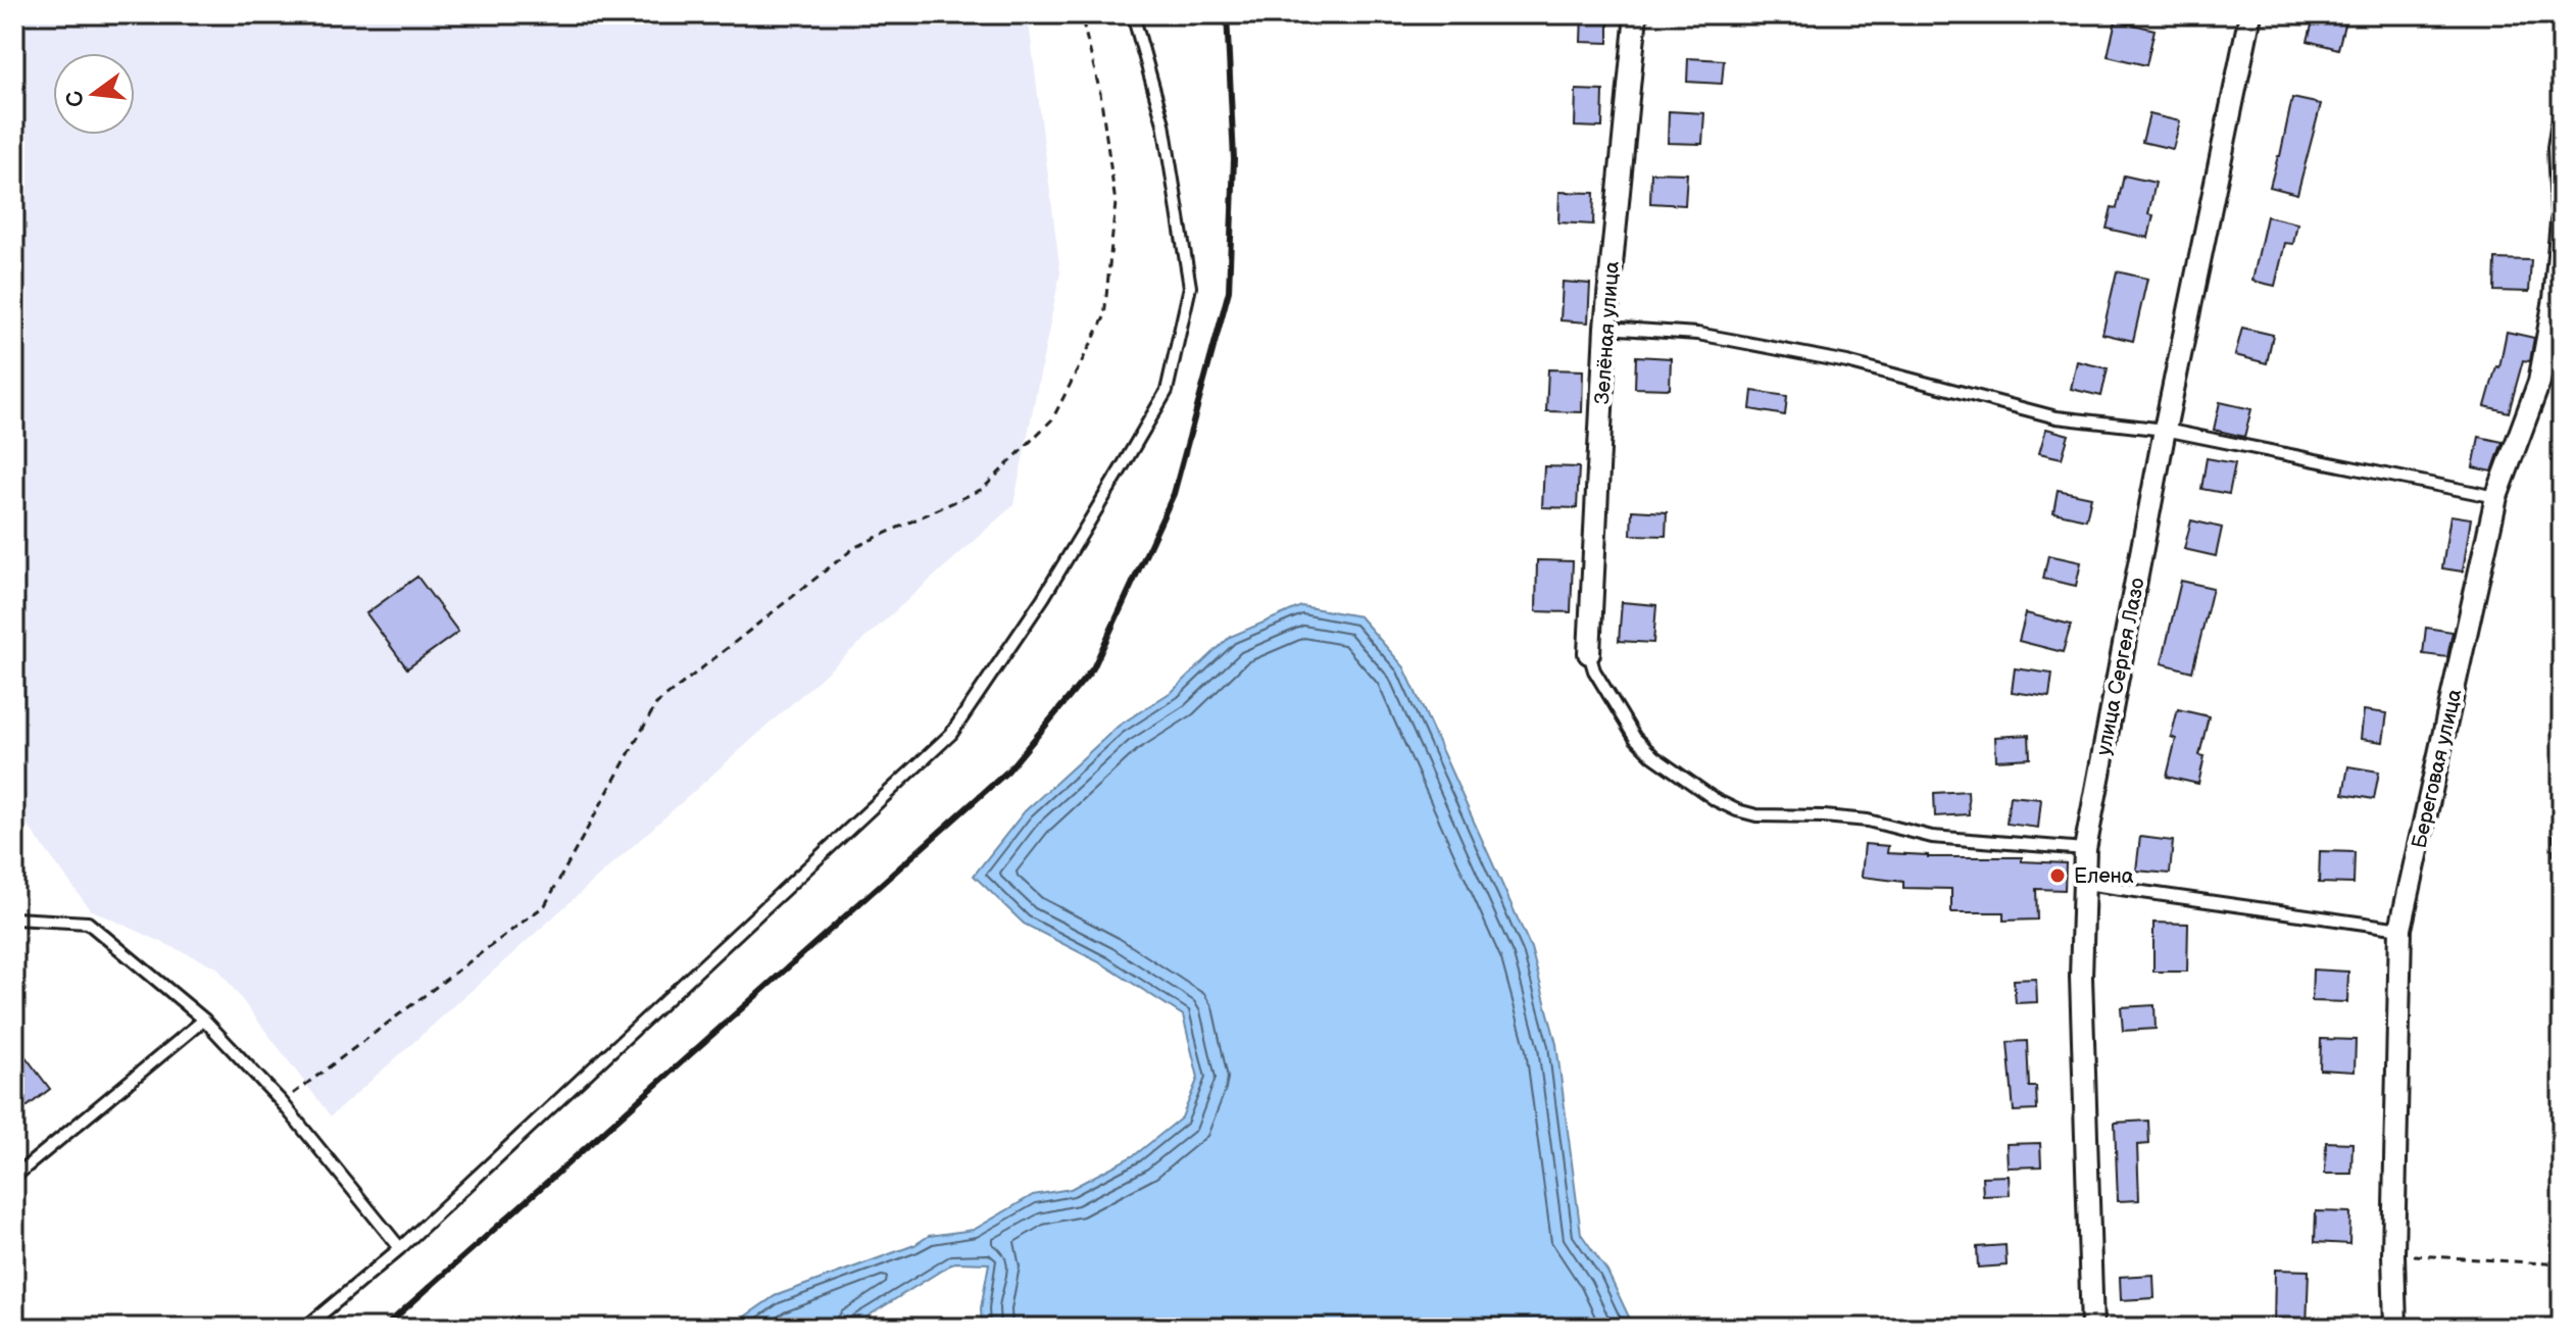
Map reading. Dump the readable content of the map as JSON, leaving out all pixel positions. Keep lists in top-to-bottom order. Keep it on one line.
{"streets":{"street":["Зелёная улица","улица Сергея Лазо","Береговая улица"]},"places":["Елена"],"north":"left"}
